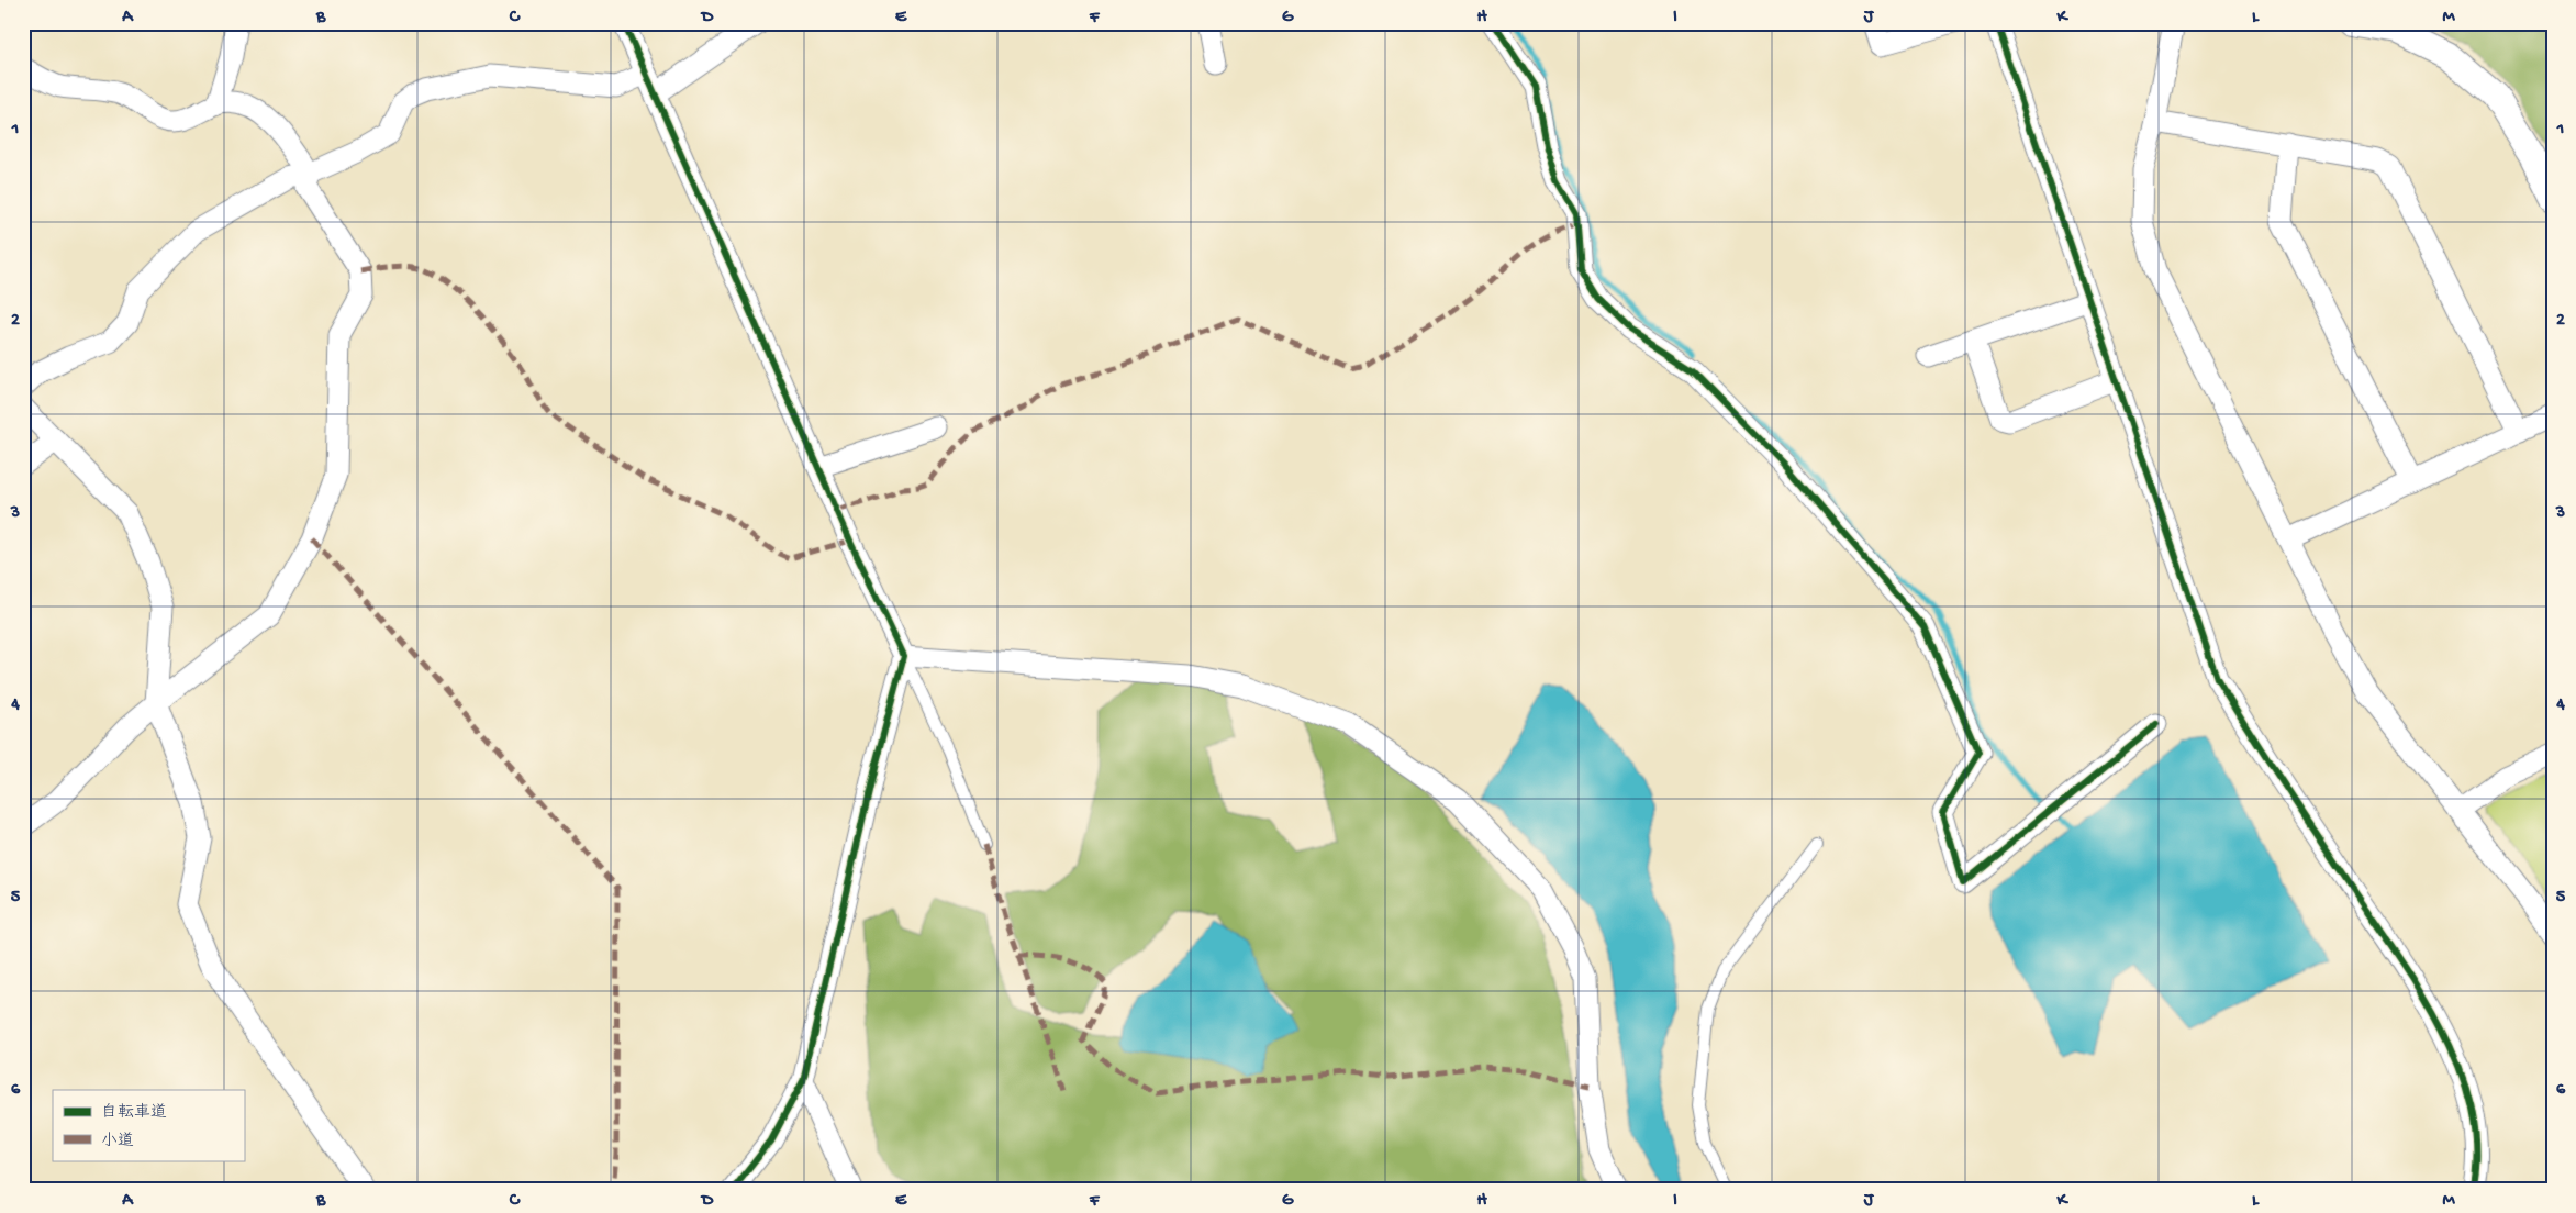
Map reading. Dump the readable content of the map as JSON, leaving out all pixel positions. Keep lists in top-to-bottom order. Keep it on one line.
{"legend":["自転車道","小道"],"grid":{"columns":["A","B","C","D","E","F","G","H","I","J","K","L","M"],"rows":["1","2","3","4","5","6"]}}
